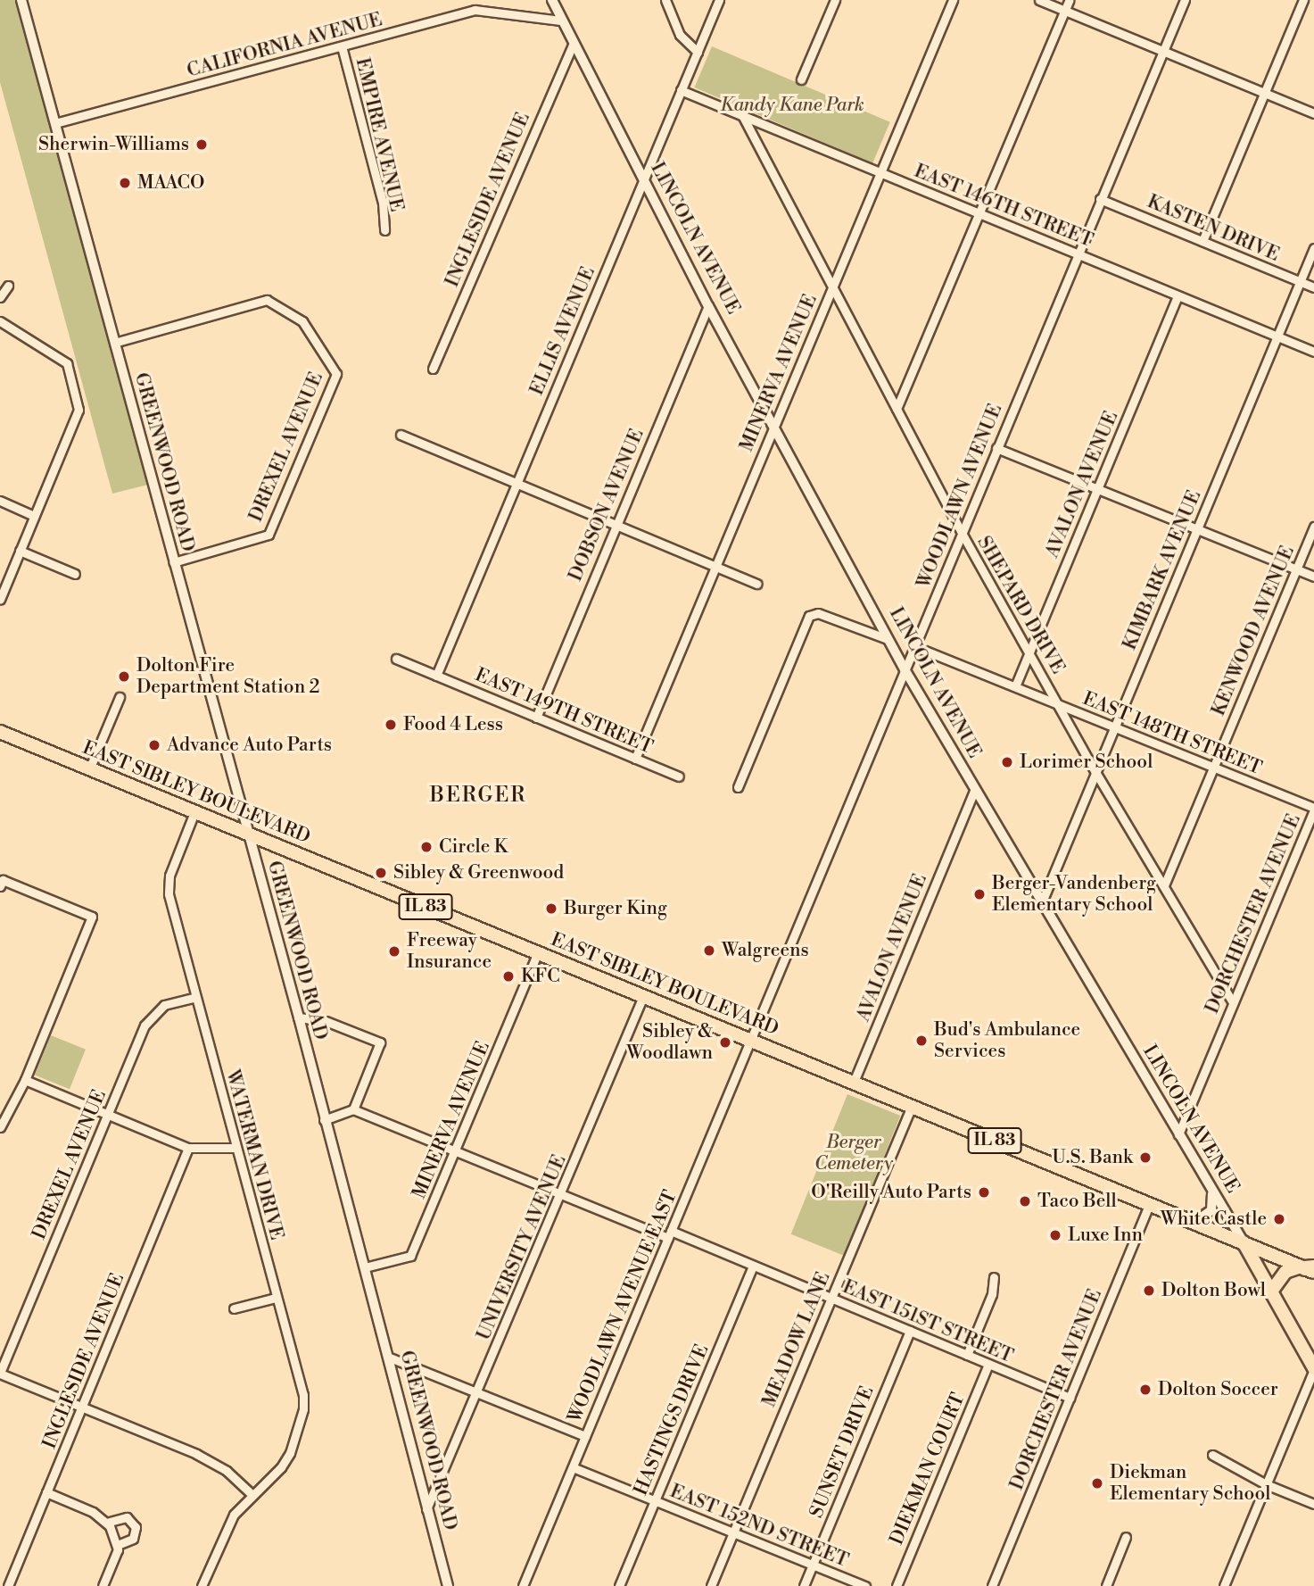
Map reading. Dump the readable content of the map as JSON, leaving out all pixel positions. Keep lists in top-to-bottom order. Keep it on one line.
{"streets":{"main road":["LINCOLN AVENUE","EAST SIBLEY BOULEVARD","IL 83"],"street":["CALIFORNIA AVENUE","EMPIRE AVENUE","INGLESIDE AVENUE","EAST 146TH STREET","KASTEN DRIVE","ELLIS AVENUE","MINERVA AVENUE","DREXEL AVENUE","GREENWOOD ROAD","AVALON AVENUE","WOODLAWN AVENUE","DOBSON AVENUE","KIMBARK AVENUE","SHEPARD DRIVE","KENWOOD AVENUE","EAST 149TH STREET","EAST 148TH STREET","DORCHESTER AVENUE","WATERMAN DRIVE","UNIVERSITY AVENUE","WOODLAWN AVENUE EAST","EAST 151ST STREET","MEADOW LANE","HASTINGS DRIVE","SUNSET DRIVE","DIEKMAN COURT","EAST 152ND STREET"]},"crossings":[["CALIFORNIA AVENUE","EMPIRE AVENUE"],["CALIFORNIA AVENUE","LINCOLN AVENUE"],["CALIFORNIA AVENUE","GREENWOOD ROAD"],["INGLESIDE AVENUE","LINCOLN AVENUE"],["EAST 146TH STREET","ELLIS AVENUE"],["EAST 146TH STREET","MINERVA AVENUE"],["EAST 146TH STREET","AVALON AVENUE"],["EAST 146TH STREET","WOODLAWN AVENUE"],["EAST 146TH STREET","KIMBARK AVENUE"],["EAST 146TH STREET","SHEPARD DRIVE"],["KASTEN DRIVE","WOODLAWN AVENUE"],["KASTEN DRIVE","KIMBARK AVENUE"],["LINCOLN AVENUE","ELLIS AVENUE"],["LINCOLN AVENUE","MINERVA AVENUE"],["LINCOLN AVENUE","AVALON AVENUE"],["LINCOLN AVENUE","WOODLAWN AVENUE"],["LINCOLN AVENUE","DOBSON AVENUE"],["LINCOLN AVENUE","KIMBARK AVENUE"],["LINCOLN AVENUE","EAST SIBLEY BOULEVARD"],["LINCOLN AVENUE","DORCHESTER AVENUE"],["ELLIS AVENUE","EAST 149TH STREET"],["MINERVA AVENUE","GREENWOOD ROAD"],["MINERVA AVENUE","SHEPARD DRIVE"],["MINERVA AVENUE","EAST 149TH STREET"],["MINERVA AVENUE","EAST SIBLEY BOULEVARD"],["MINERVA AVENUE","EAST 151ST STREET"],["DREXEL AVENUE","GREENWOOD ROAD"],["DREXEL AVENUE","WATERMAN DRIVE"],["GREENWOOD ROAD","EAST SIBLEY BOULEVARD"],["GREENWOOD ROAD","UNIVERSITY AVENUE"],["AVALON AVENUE","SHEPARD DRIVE"],["AVALON AVENUE","EAST 148TH STREET"],["AVALON AVENUE","EAST SIBLEY BOULEVARD"],["WOODLAWN AVENUE","SHEPARD DRIVE"],["WOODLAWN AVENUE","EAST 148TH STREET"],["WOODLAWN AVENUE","EAST SIBLEY BOULEVARD"],["WOODLAWN AVENUE","WOODLAWN AVENUE EAST"],["DOBSON AVENUE","EAST 149TH STREET"],["KIMBARK AVENUE","SHEPARD DRIVE"],["KIMBARK AVENUE","EAST 148TH STREET"],["SHEPARD DRIVE","KENWOOD AVENUE"],["SHEPARD DRIVE","EAST 148TH STREET"],["SHEPARD DRIVE","DORCHESTER AVENUE"],["KENWOOD AVENUE","EAST 148TH STREET"],["EAST 148TH STREET","DORCHESTER AVENUE"],["EAST SIBLEY BOULEVARD","DORCHESTER AVENUE"],["EAST SIBLEY BOULEVARD","WATERMAN DRIVE"],["EAST SIBLEY BOULEVARD","UNIVERSITY AVENUE"],["EAST SIBLEY BOULEVARD","WOODLAWN AVENUE EAST"],["EAST SIBLEY BOULEVARD","MEADOW LANE"],["DORCHESTER AVENUE","EAST 151ST STREET"],["UNIVERSITY AVENUE","EAST 151ST STREET"],["WOODLAWN AVENUE EAST","EAST 151ST STREET"],["WOODLAWN AVENUE EAST","EAST 152ND STREET"],["EAST 151ST STREET","MEADOW LANE"],["EAST 151ST STREET","HASTINGS DRIVE"],["EAST 151ST STREET","SUNSET DRIVE"],["EAST 151ST STREET","DIEKMAN COURT"],["MEADOW LANE","EAST 152ND STREET"],["HASTINGS DRIVE","EAST 152ND STREET"],["SUNSET DRIVE","EAST 152ND STREET"]],"districts":["BERGER"],"parks":["Kandy Kane Park","Berger Cemetery"],"places":["Sherwin-Williams","MAACO","Dolton Fire Department Station 2","Food 4 Less","Advance Auto Parts","Lorimer School","Circle K","Sibley & Greenwood","Berger-Vandenberg Elementary School","Burger King","Walgreens","Freeway Insurance","KFC","Bud's Ambulance Services","Sibley & Woodlawn","U.S. Bank","O'Reilly Auto Parts","Taco Bell","White Castle","Luxe Inn","Dolton Bowl","Dolton Soccer","Diekman Elementary School"]}
